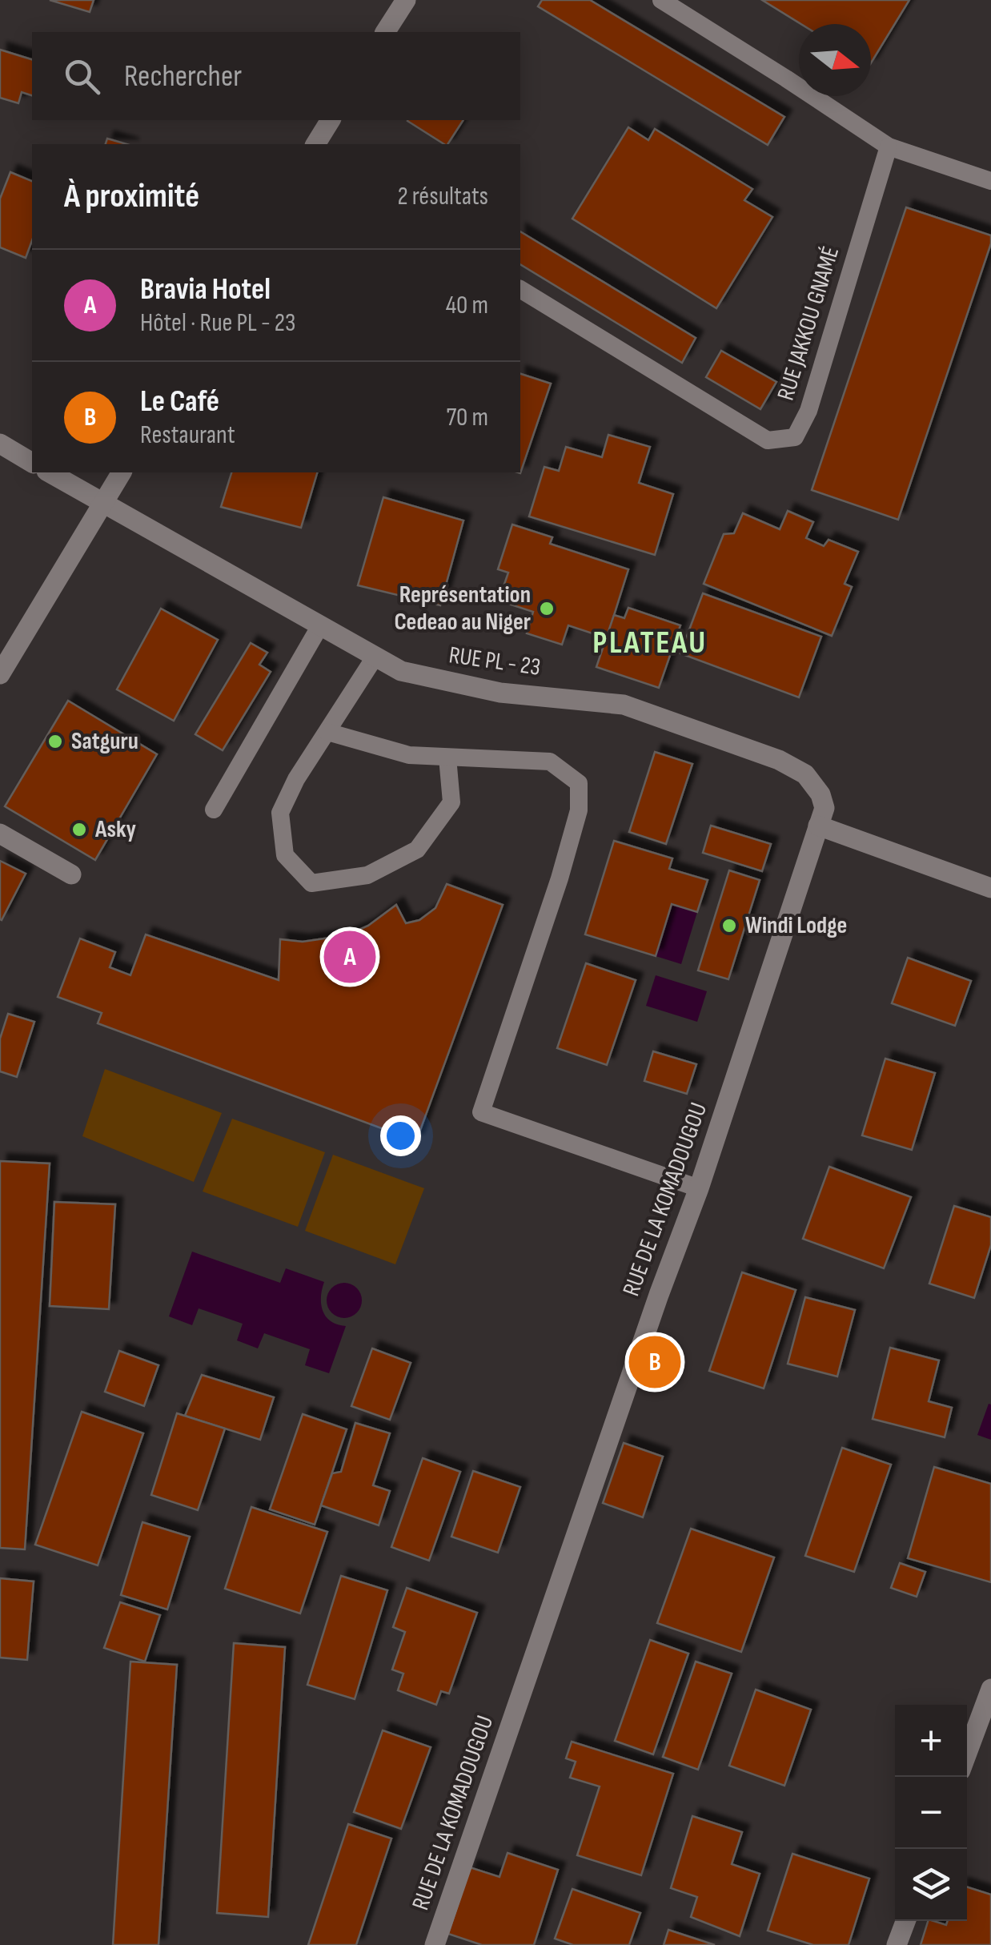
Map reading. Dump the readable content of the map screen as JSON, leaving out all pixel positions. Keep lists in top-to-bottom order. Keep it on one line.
{"streets":{"street":["RUE PL - 23","RUE DE LA KOMADOUGOU"],"lane":["RUE JAKKOU GNAMÉ"]},"crossings":[["RUE PL - 23","RUE DE LA KOMADOUGOU"]],"districts":["PLATEAU"],"places":["Représentation Cedeao au Niger","Satguru","Asky","Windi Lodge"],"north":"right","page":{"search":"Rechercher","heading":["À proximité","2 résultats"],"list":[{"mark":"A","name":"Bravia Hotel","note":"Hôtel · Rue PL - 23","value":"40 m"},{"mark":"B","name":"Le Café","note":"Restaurant","value":"70 m"}],"pins":["A","B"],"map_buttons":["+","−"]}}
